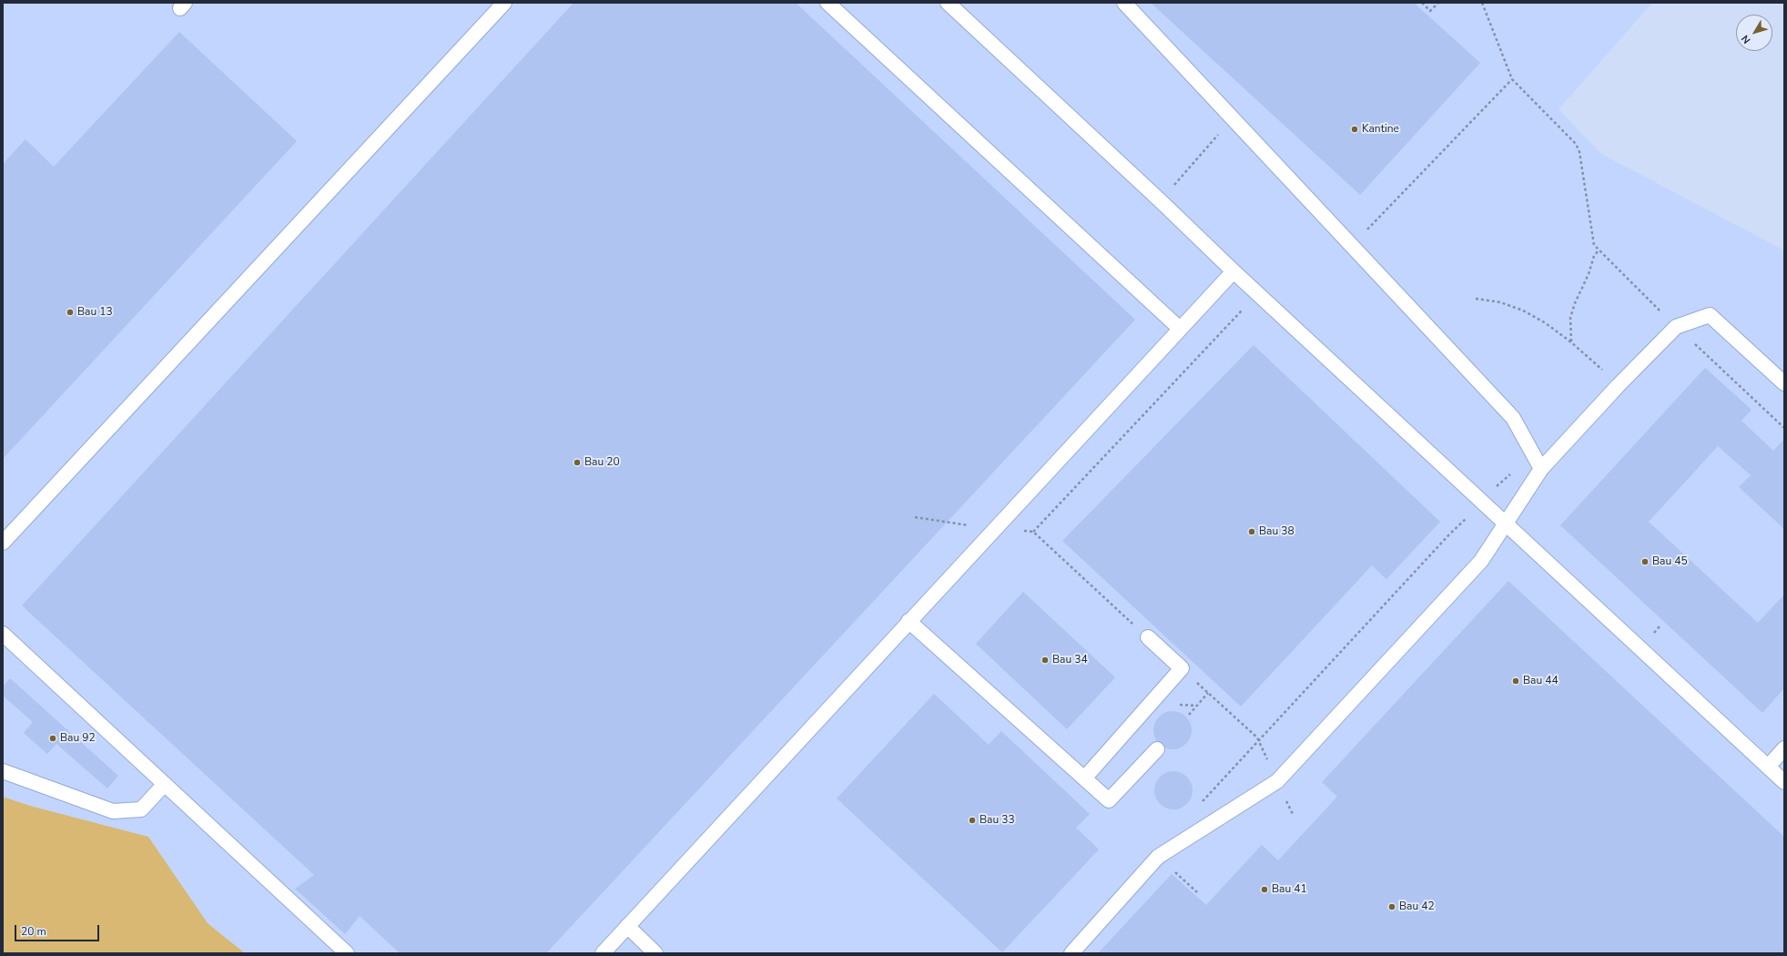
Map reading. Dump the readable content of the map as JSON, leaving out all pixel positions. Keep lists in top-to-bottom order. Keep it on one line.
{"places":["Kantine","Bau 13","Bau 20","Bau 38","Bau 45","Bau 34","Bau 44","Bau 92","Bau 33","Bau 41","Bau 42"],"scale_bar":"20 m","north":"bottom left"}
